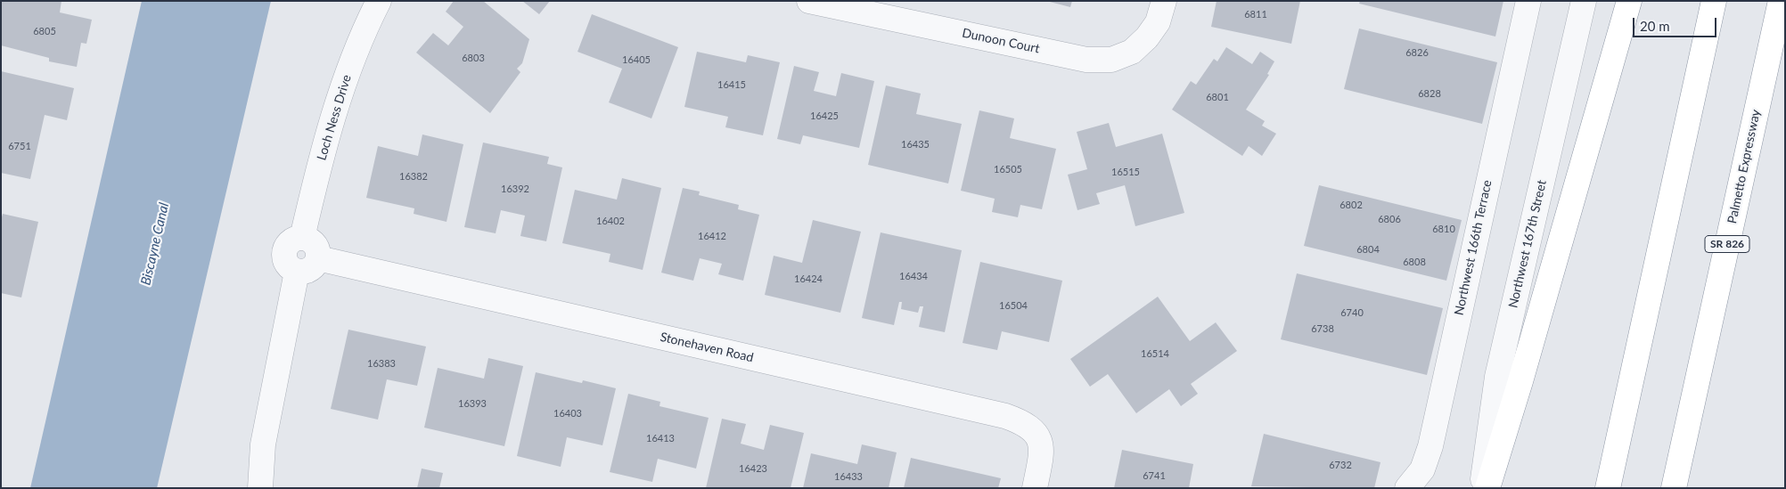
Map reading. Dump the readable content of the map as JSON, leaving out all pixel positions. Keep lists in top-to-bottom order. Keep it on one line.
{"streets":{"highway":["Palmetto Expressway","SR 826"],"street":["Dunoon Court","Loch Ness Drive","Northwest 167th Street","Northwest 166th Terrace","Stonehaven Road"]},"crossings":[["Loch Ness Drive","Stonehaven Road"]],"water":["Biscayne Canal"],"house_numbers":["6811","6805","6826","6803","16405","16415","6828","6801","16425","16435","6751","16505","16515","16382","16392","6802","6806","16402","6810","16412","6804","6808","16434","16424","16504","6740","6738","16514","16383","16393","16403","16413","6732","16423","6741","16433"],"scale_bar":"20 m"}
